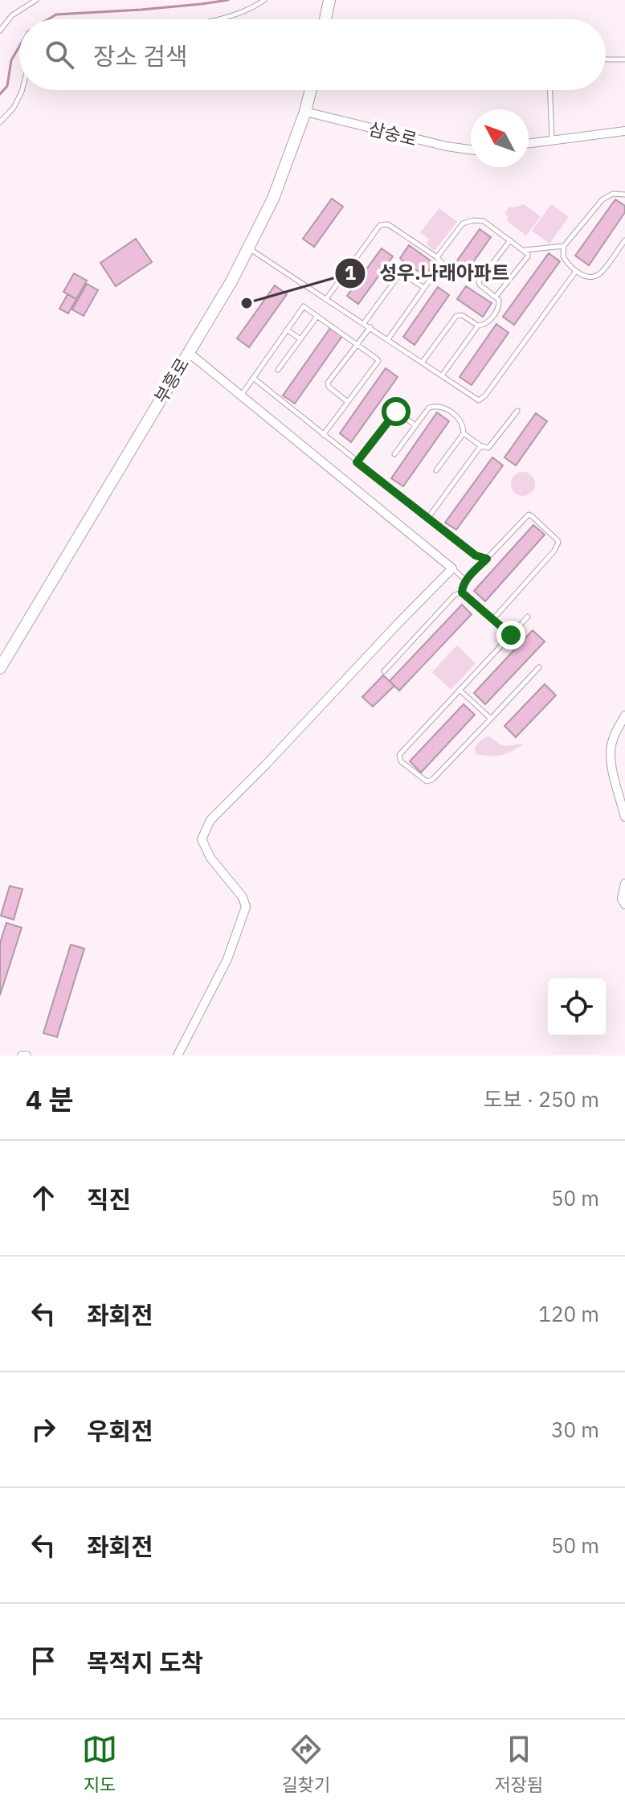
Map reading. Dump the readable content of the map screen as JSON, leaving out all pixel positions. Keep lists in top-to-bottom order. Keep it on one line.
{"streets":{"main road":["부흥로"],"street":["삼숭로"]},"crossings":[["삼숭로","부흥로"]],"places":["성우.나래아파트"],"north":"top left","page":{"search":"장소 검색","heading":["4 분","도보 · 250 m"],"list":[["직진","50 m"],["좌회전","120 m"],["우회전","30 m"],["좌회전","50 m"],"목적지 도착"],"nav":["지도","길찾기","저장됨"]}}
